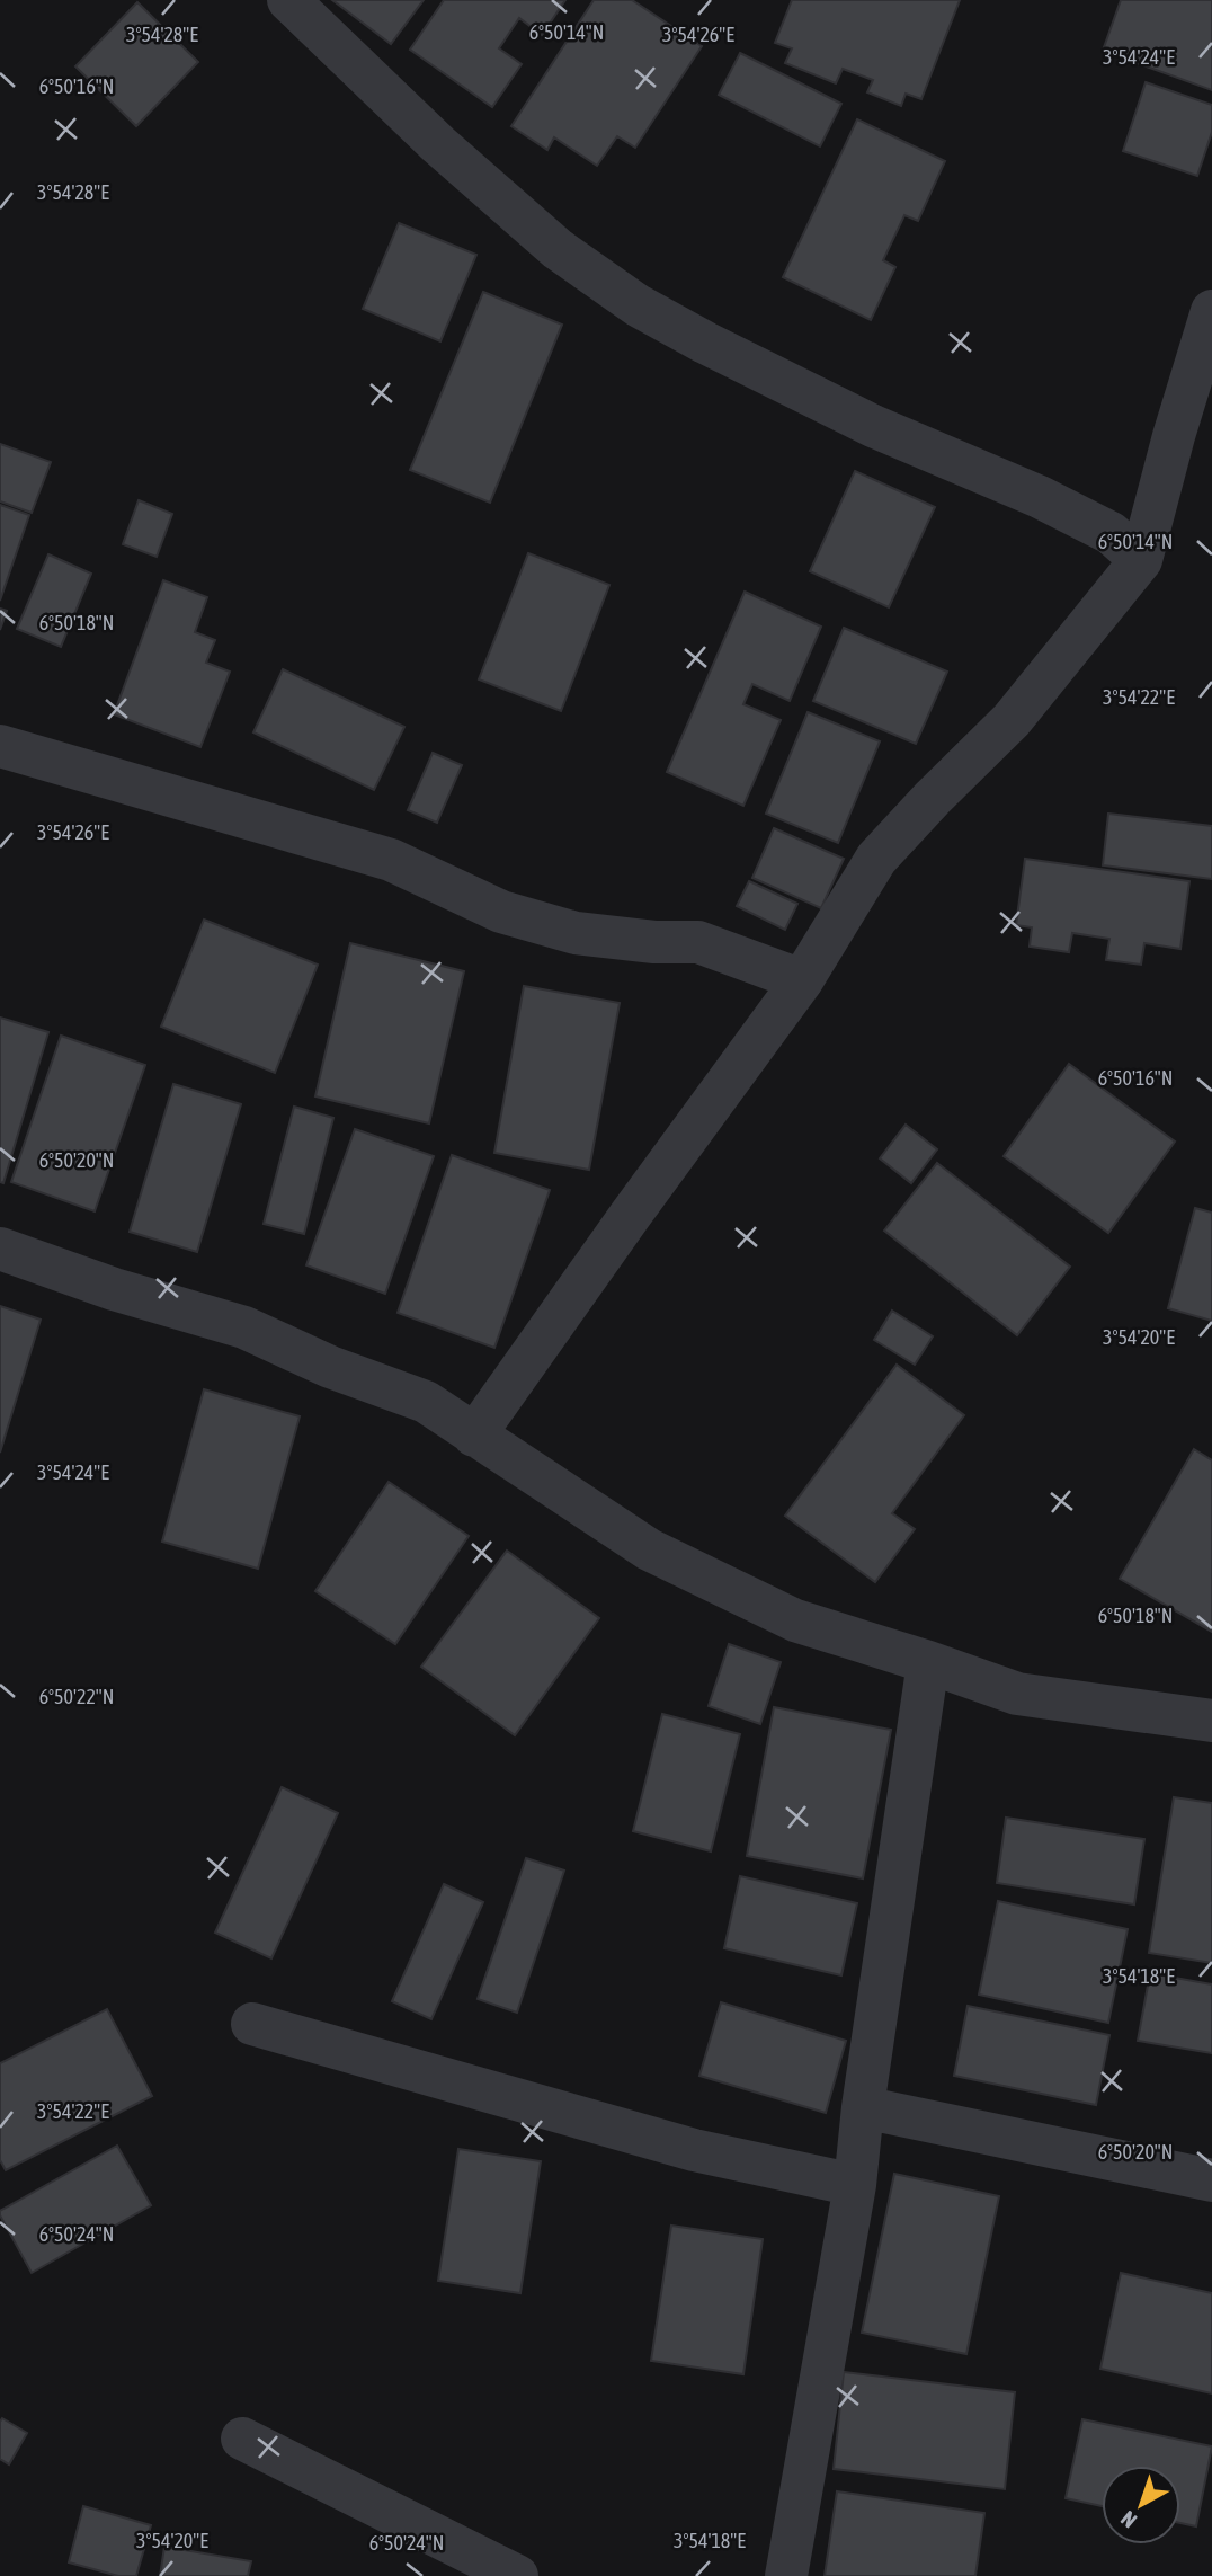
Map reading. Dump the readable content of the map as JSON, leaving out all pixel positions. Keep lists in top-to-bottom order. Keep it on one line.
{"north":"bottom left","coordinates":["6°50'14\"N","3°54'28\"E","3°54'26\"E","3°54'24\"E","6°50'16\"N","6°50'18\"N","3°54'22\"E","6°50'20\"N","3°54'20\"E","6°50'22\"N","3°54'18\"E","6°50'24\"N"]}
